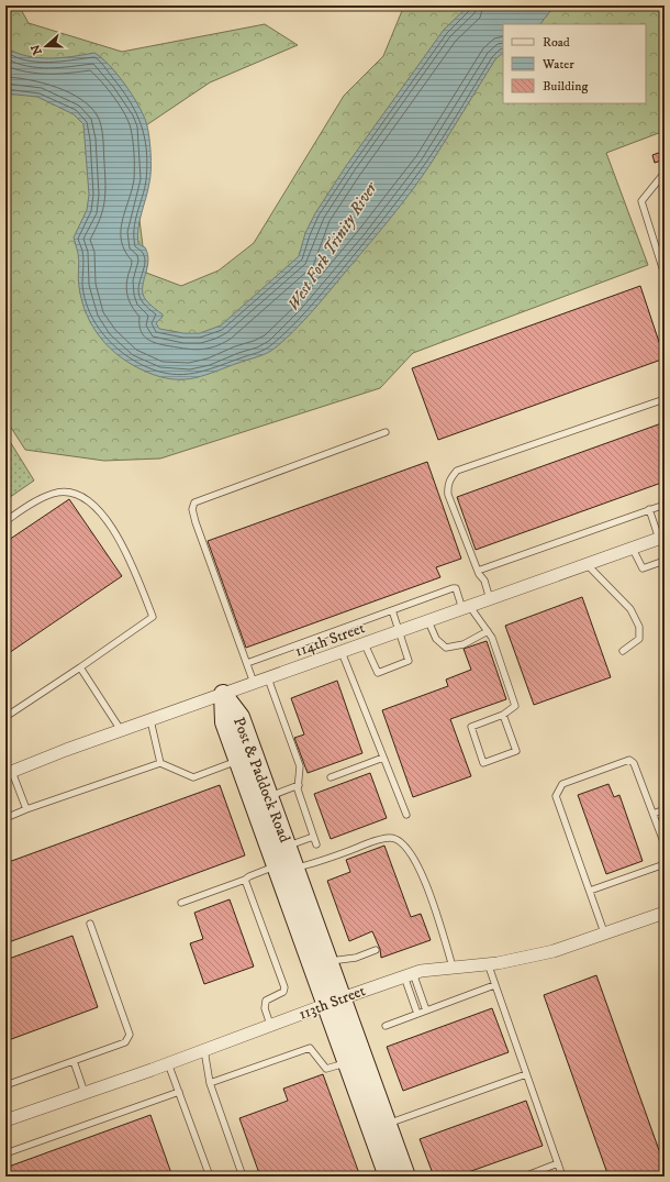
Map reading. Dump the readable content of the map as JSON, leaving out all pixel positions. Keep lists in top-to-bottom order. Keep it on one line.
{"streets":{"street":["114th Street","Post & Paddock Road","113th Street"]},"crossings":[["114th Street","Post & Paddock Road"],["Post & Paddock Road","113th Street"]],"water":["West Fork Trinity River"],"legend":["Road","Water","Building"],"north":"left"}
